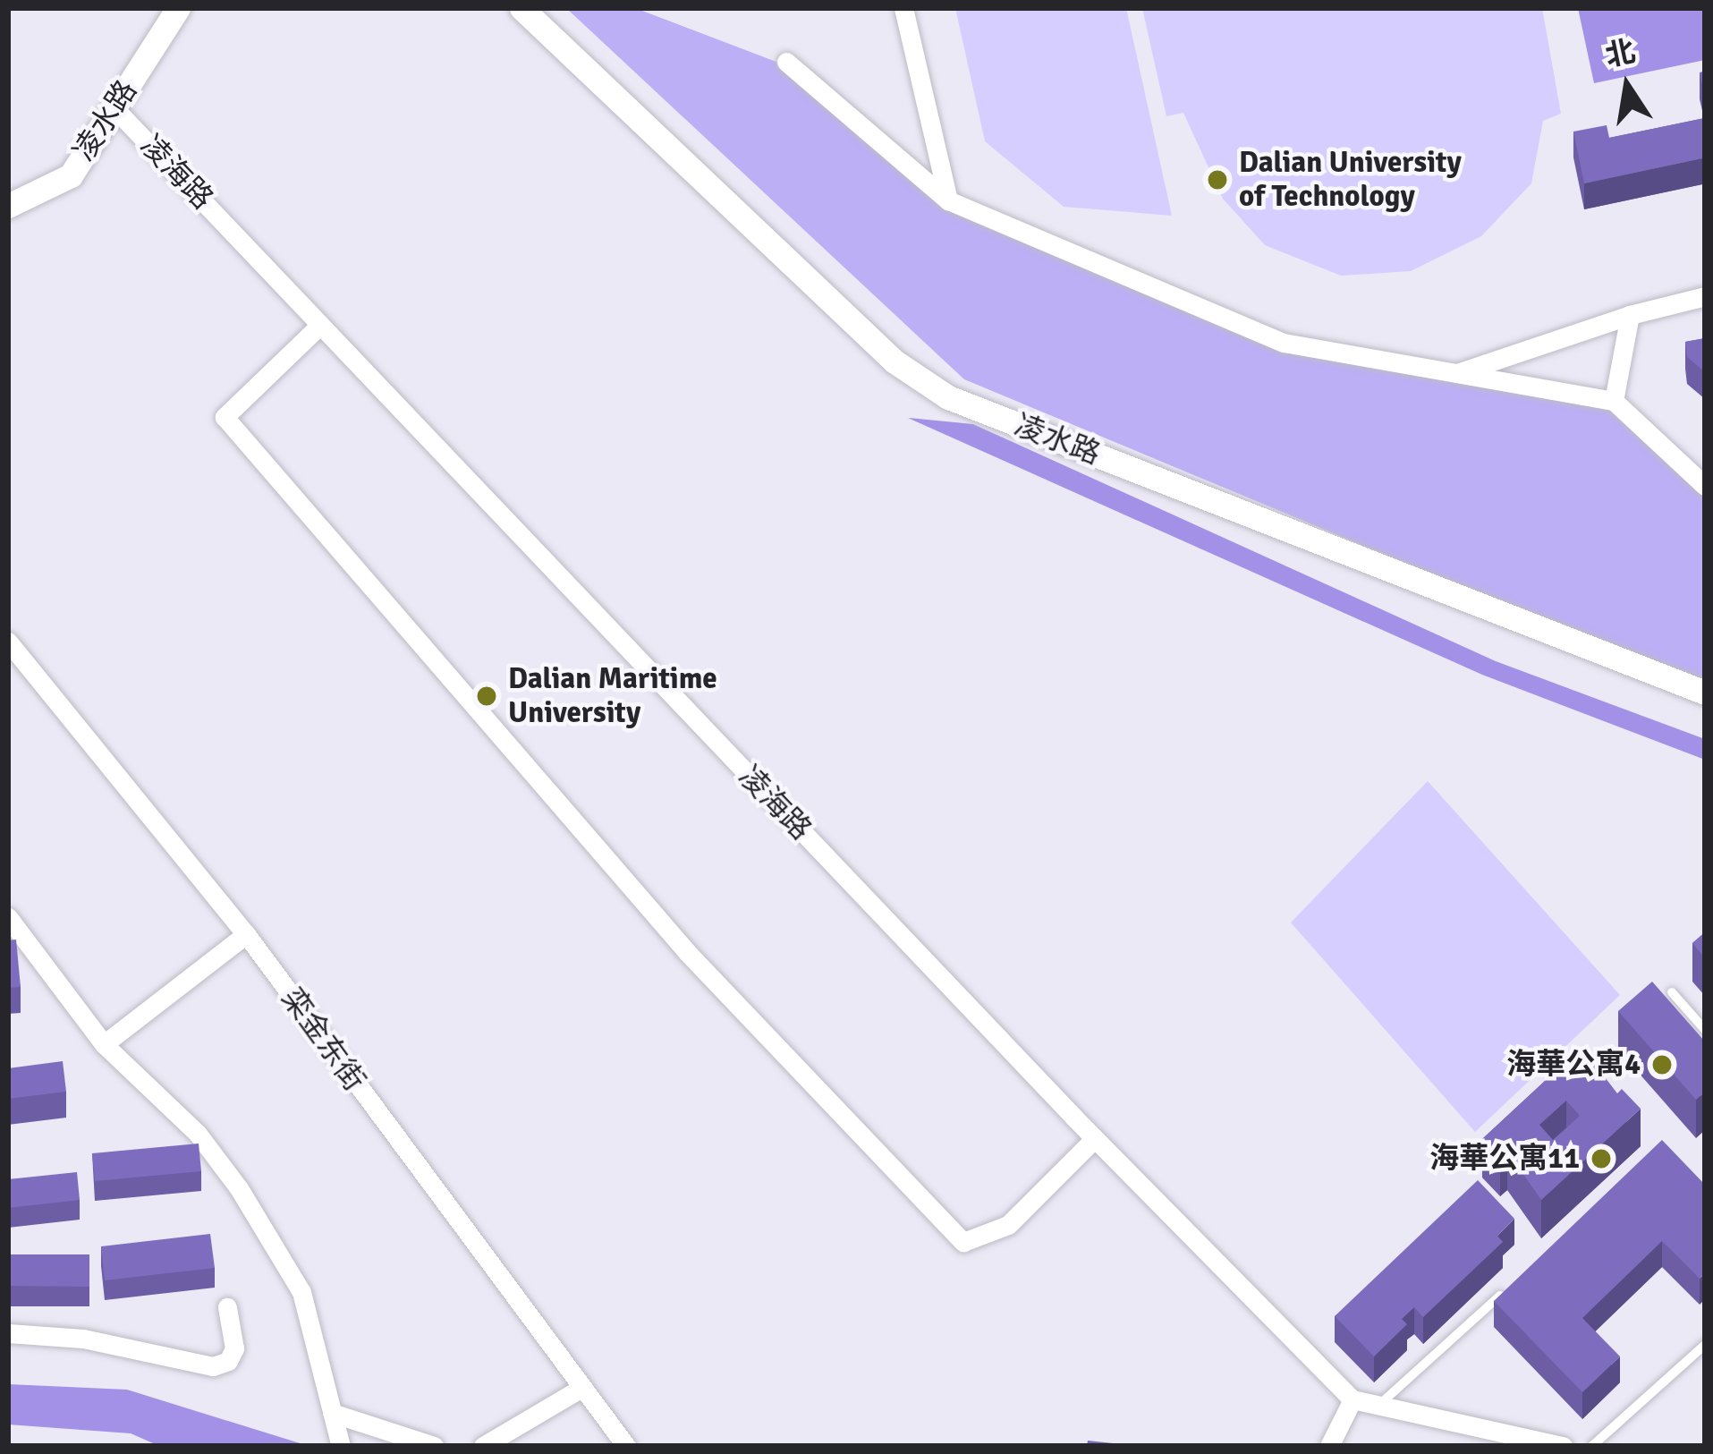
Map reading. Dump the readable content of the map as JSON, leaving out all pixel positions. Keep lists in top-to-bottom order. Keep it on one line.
{"streets":{"main road":["凌水路"],"street":["凌海路","栾金东街"]},"crossings":[["凌水路","凌海路"]],"places":["Dalian University of Technology","Dalian Maritime University","海華公寓4","海華公寓11"],"north":"top"}
